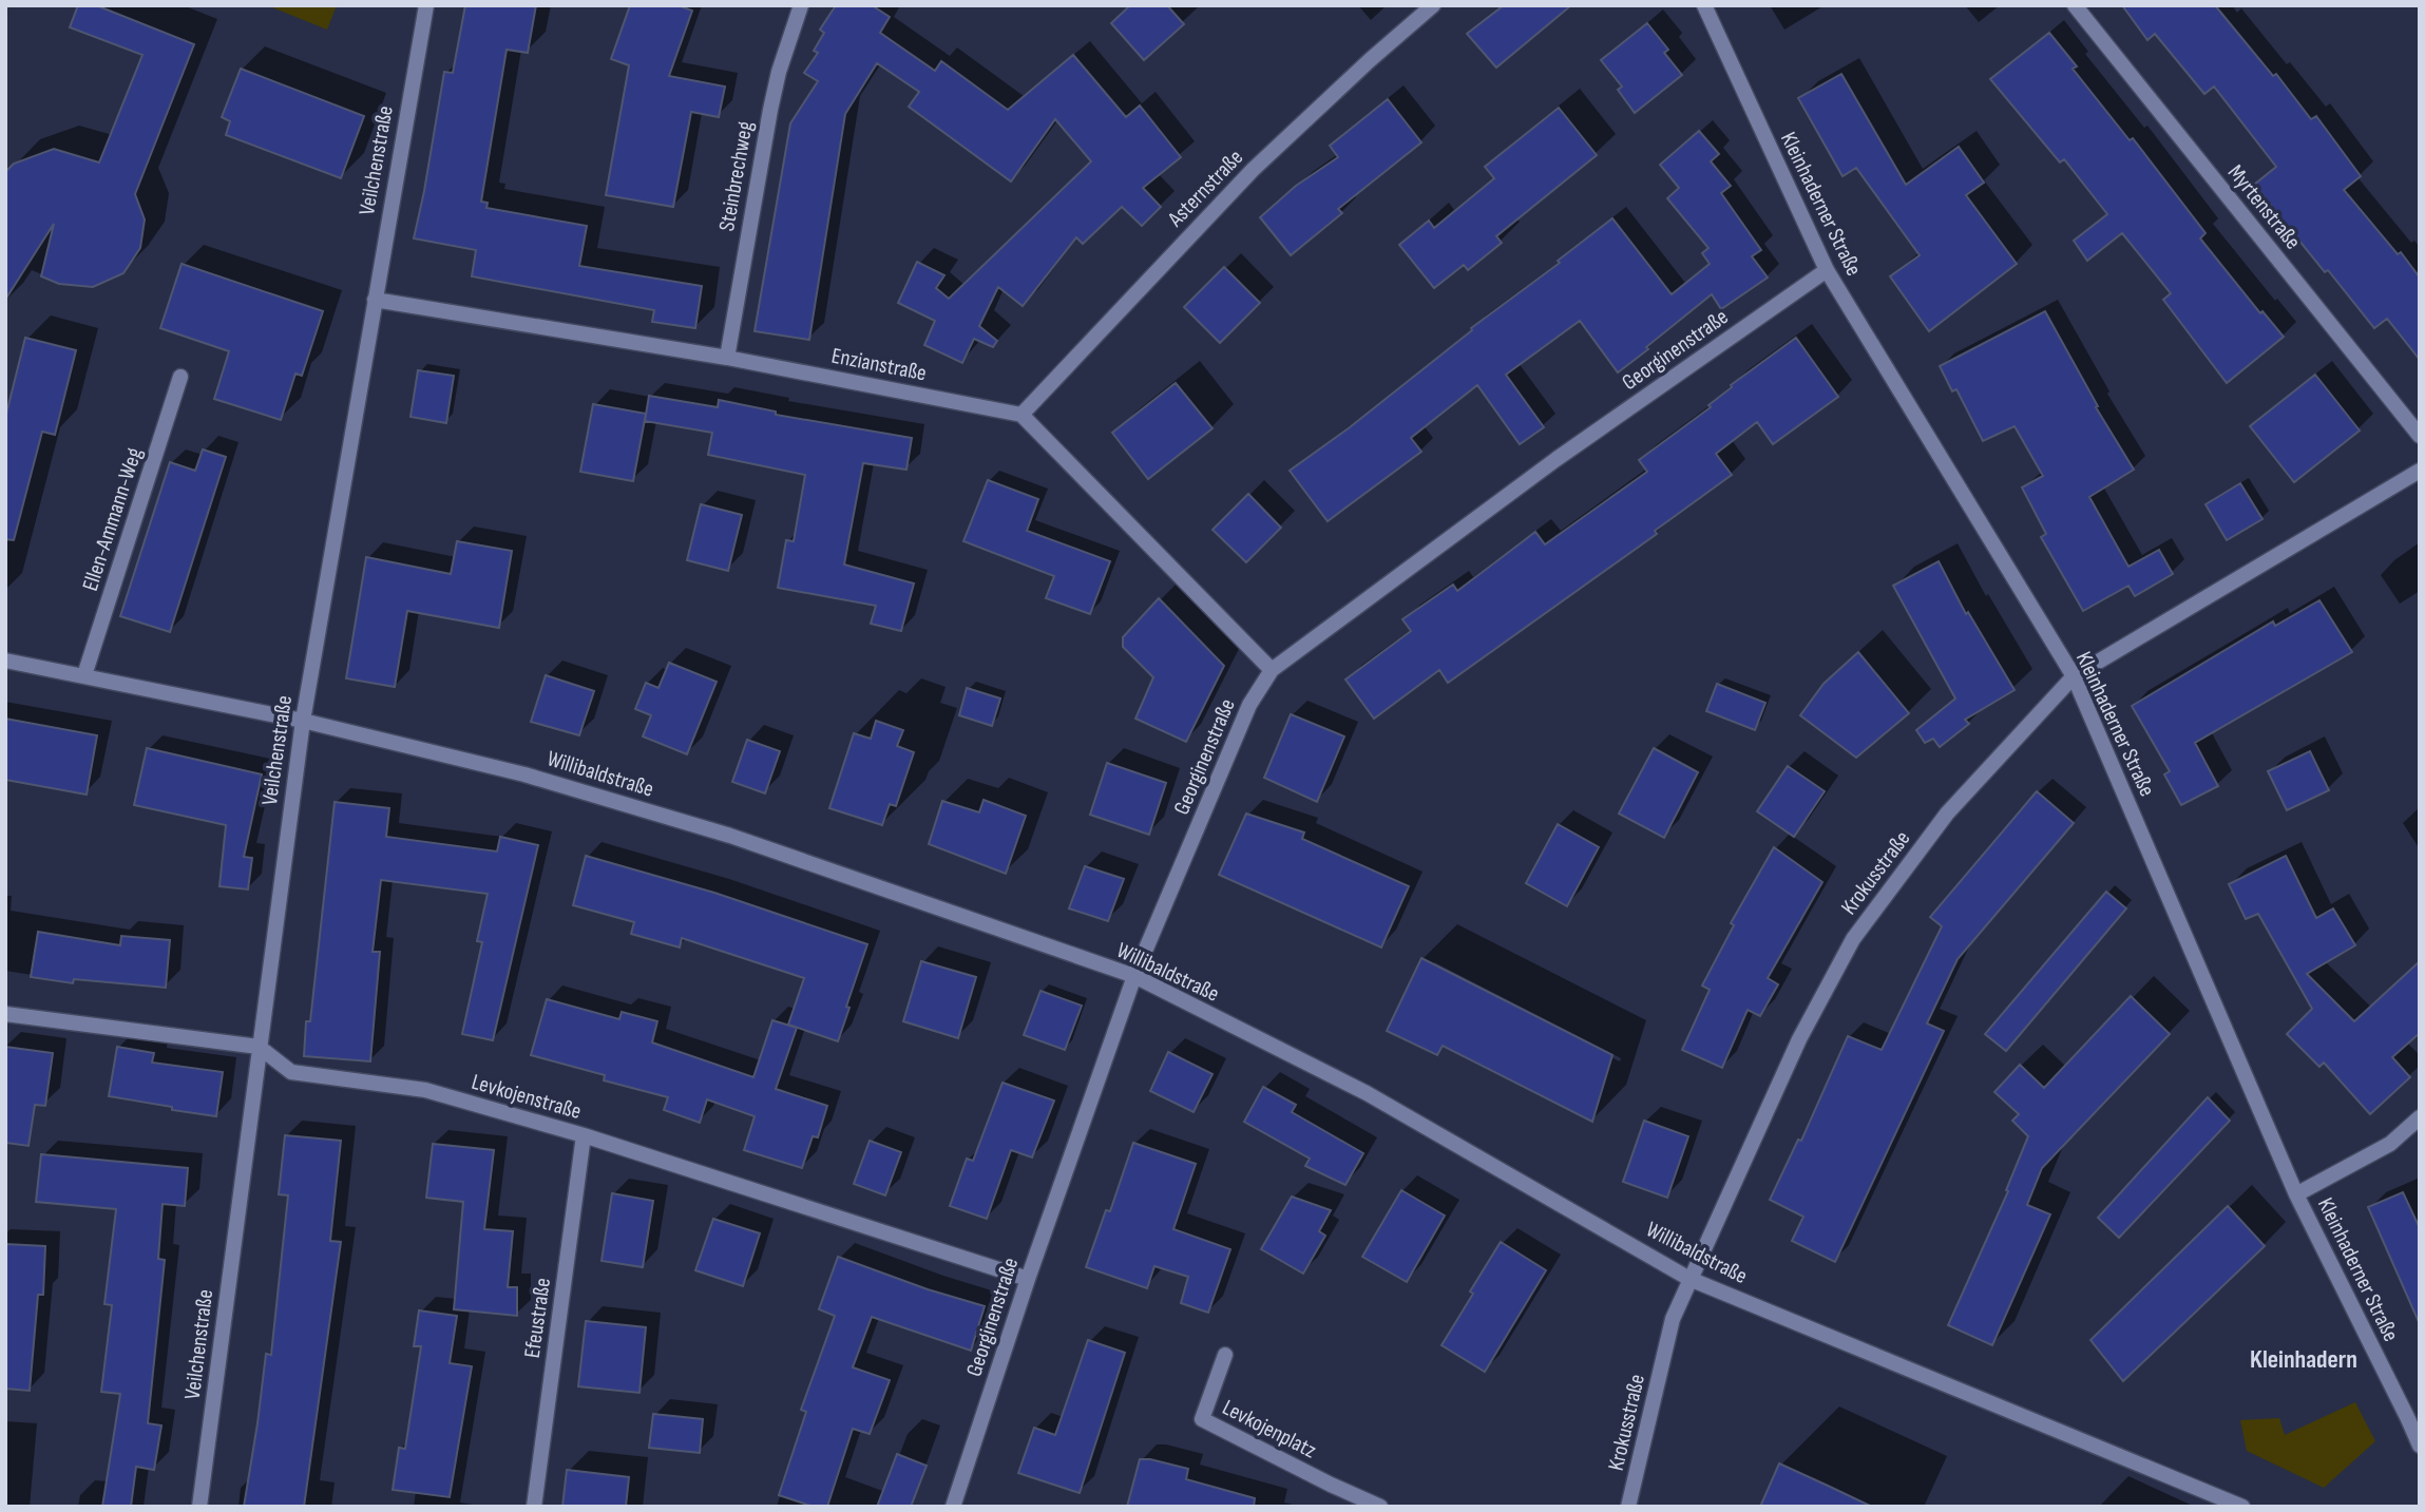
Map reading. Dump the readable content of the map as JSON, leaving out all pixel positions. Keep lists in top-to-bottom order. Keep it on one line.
{"streets":{"street":["Veilchenstraße","Steinbrechweg","Asternstraße","Kleinhaderner Straße","Myrtenstraße","Georginenstraße","Enzianstraße","Ellen-Ammann-Weg","Willibaldstraße","Krokusstraße","Levkojenstraße","Efeustraße","Levkojenplatz"]},"crossings":[["Veilchenstraße","Enzianstraße"],["Veilchenstraße","Willibaldstraße"],["Veilchenstraße","Levkojenstraße"],["Steinbrechweg","Enzianstraße"],["Asternstraße","Enzianstraße"],["Kleinhaderner Straße","Georginenstraße"],["Kleinhaderner Straße","Krokusstraße"],["Georginenstraße","Willibaldstraße"],["Georginenstraße","Levkojenstraße"],["Ellen-Ammann-Weg","Willibaldstraße"],["Willibaldstraße","Krokusstraße"],["Levkojenstraße","Efeustraße"]],"districts":["Kleinhadern"]}
